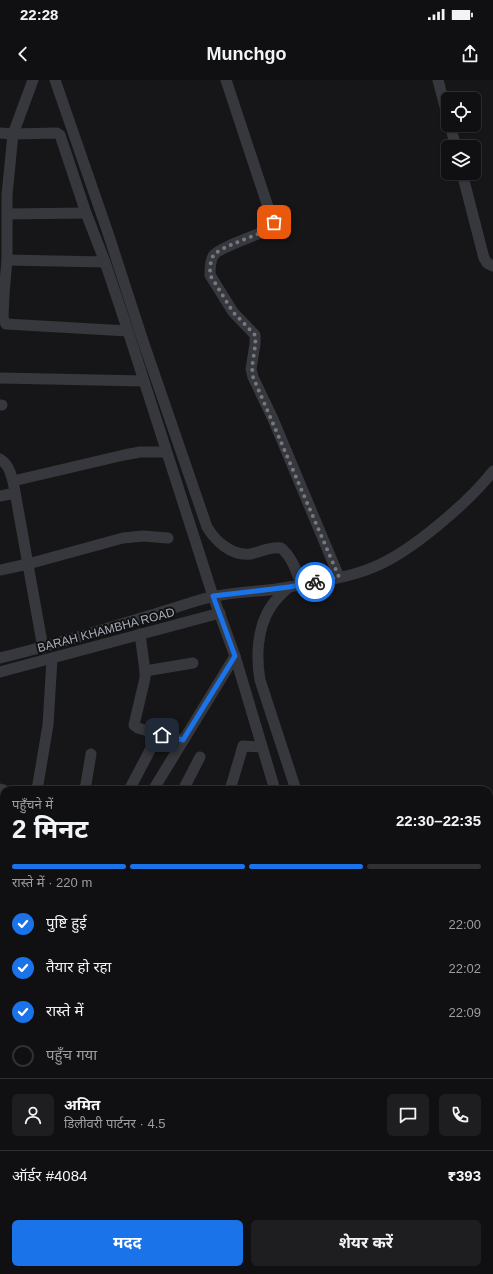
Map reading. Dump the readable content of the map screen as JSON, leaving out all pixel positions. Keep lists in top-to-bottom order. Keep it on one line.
{"streets":{"street":["BARAH KHAMBHA ROAD"]},"page":{"status":"22:28","header":"Munchgo","heading":["2 मिनट","पहुँचने में","22:30–22:35"],"panel":["अमित","डिलीवरी पार्टनर · 4.5","ऑर्डर #4084","₹393"],"bar":"रास्ते में · 220 m","list":[["पुष्टि हुई","22:00"],["तैयार हो रहा","22:02"],["रास्ते में","22:09"],"पहुँच गया"],"buttons":["मदद","शेयर करें"]}}
